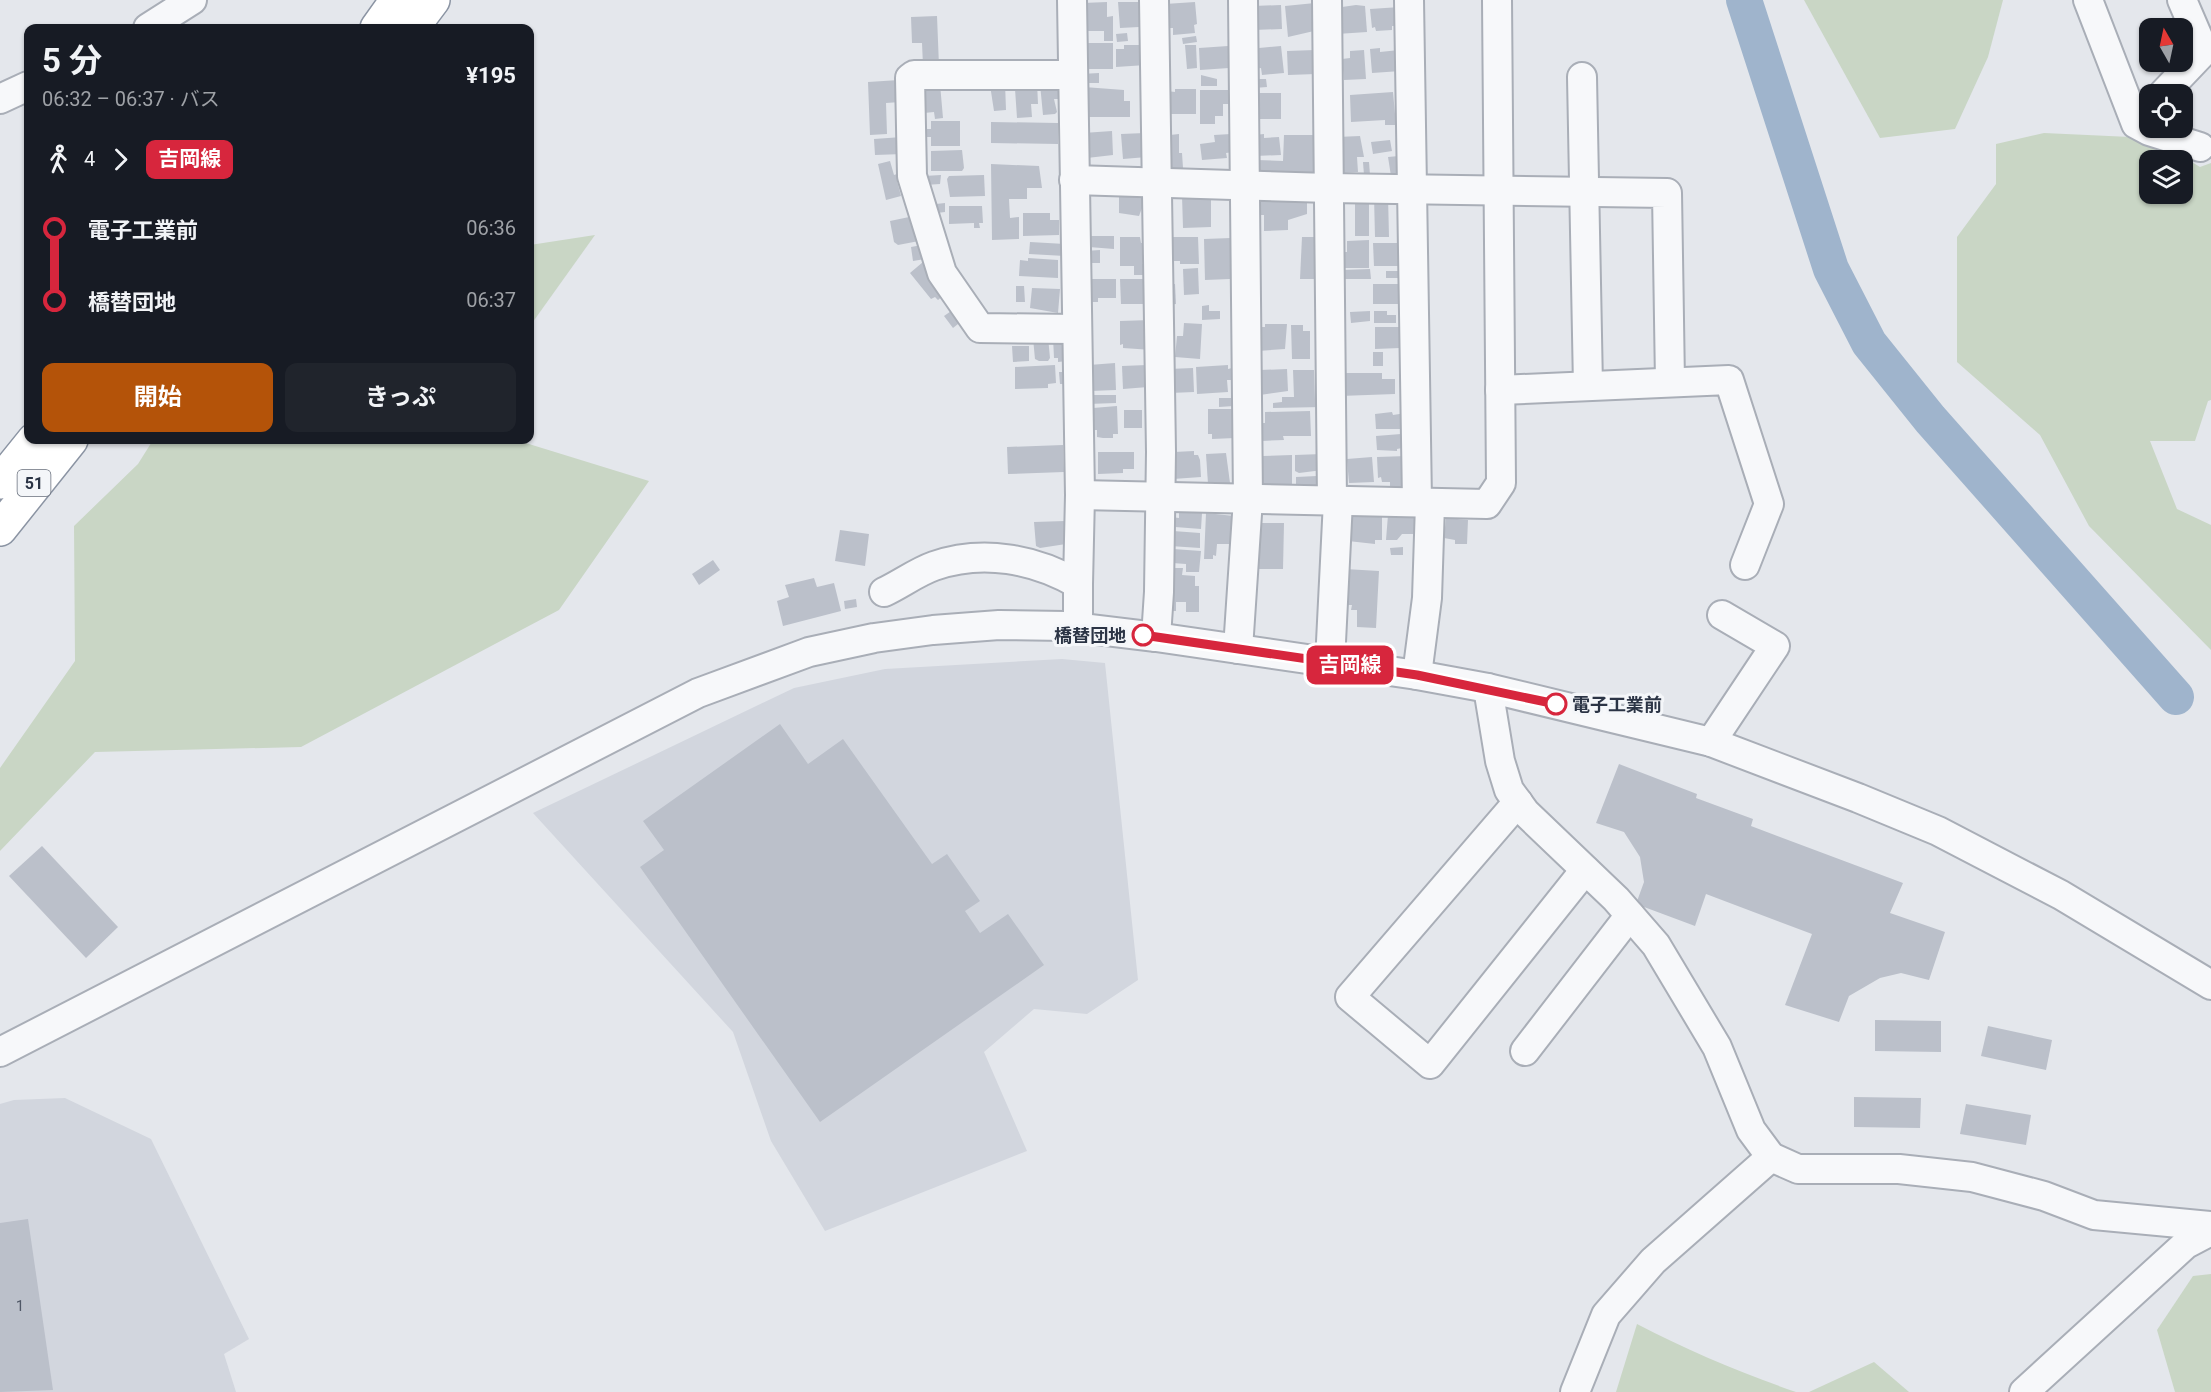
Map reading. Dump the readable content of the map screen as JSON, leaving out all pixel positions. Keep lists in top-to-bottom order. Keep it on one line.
{"streets":{"highway":["51"]},"places":["橋替団地","電子工業前"],"lines":["bus line 吉岡線"],"house_numbers":["1"],"north":"top","page":{"on_map":"吉岡線","heading":["5 分","06:32 – 06:37 · バス","¥195"],"legs":["4","吉岡線"],"list":[{"name":"電子工業前","value":"06:36"},{"name":"橋替団地","value":"06:37"}],"buttons":["開始","きっぷ"]}}
